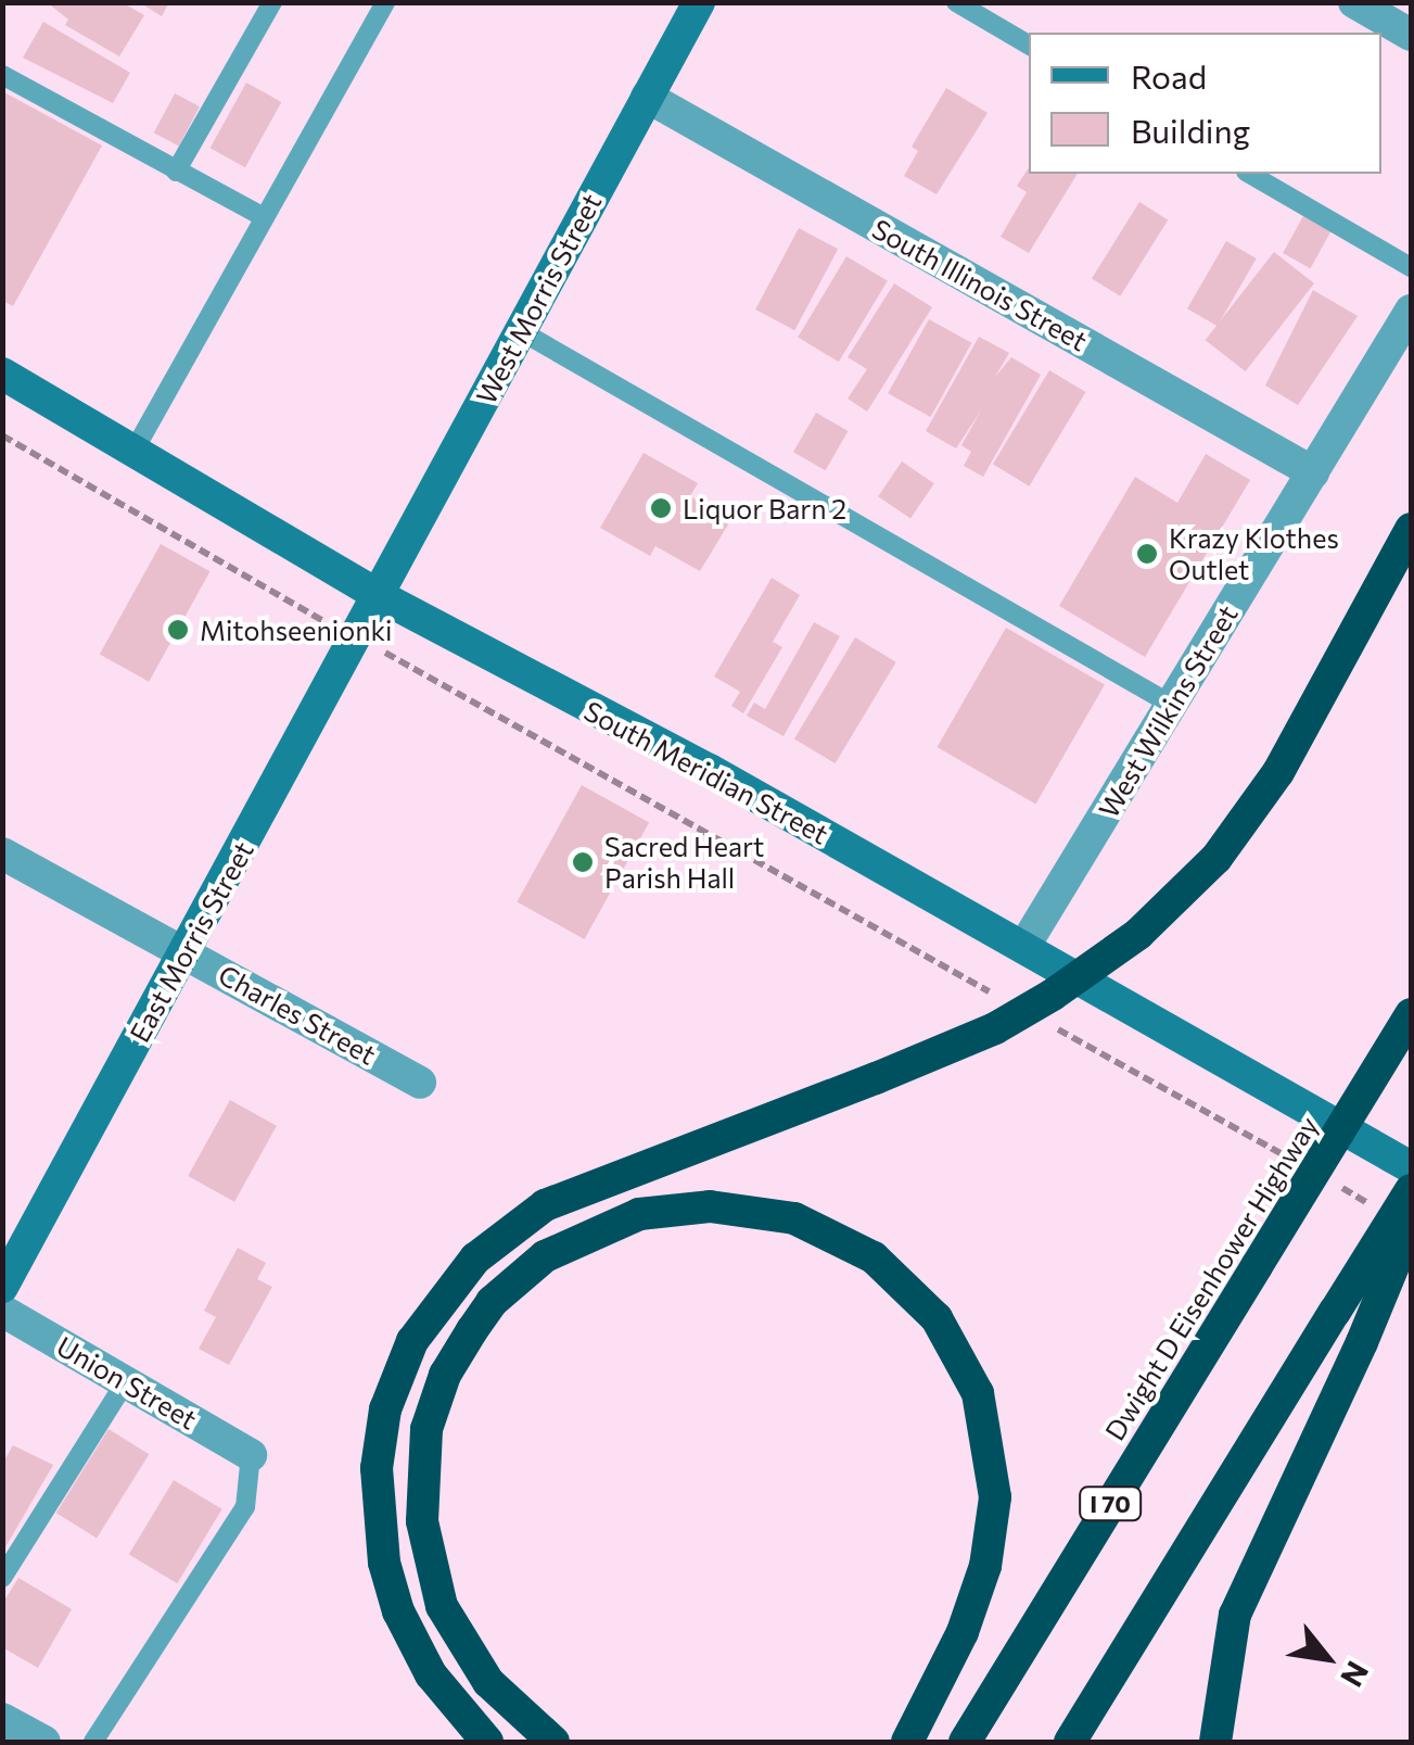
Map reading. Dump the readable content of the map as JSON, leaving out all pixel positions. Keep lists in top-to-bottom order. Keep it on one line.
{"streets":{"highway":["Dwight D Eisenhower Highway","I 70"],"main road":["West Morris Street","South Meridian Street","East Morris Street"],"street":["South Illinois Street","West Wilkins Street","Charles Street","Union Street"]},"crossings":[["South Illinois Street","West Morris Street"],["South Illinois Street","West Wilkins Street"],["West Morris Street","South Meridian Street"],["West Morris Street","East Morris Street"],["West Wilkins Street","South Meridian Street"],["South Meridian Street","East Morris Street"],["East Morris Street","Charles Street"]],"places":["Liquor Barn 2","Krazy Klothes Outlet","Mitohseenionki","Sacred Heart Parish Hall"],"legend":["Road","Building"],"north":"bottom right"}
